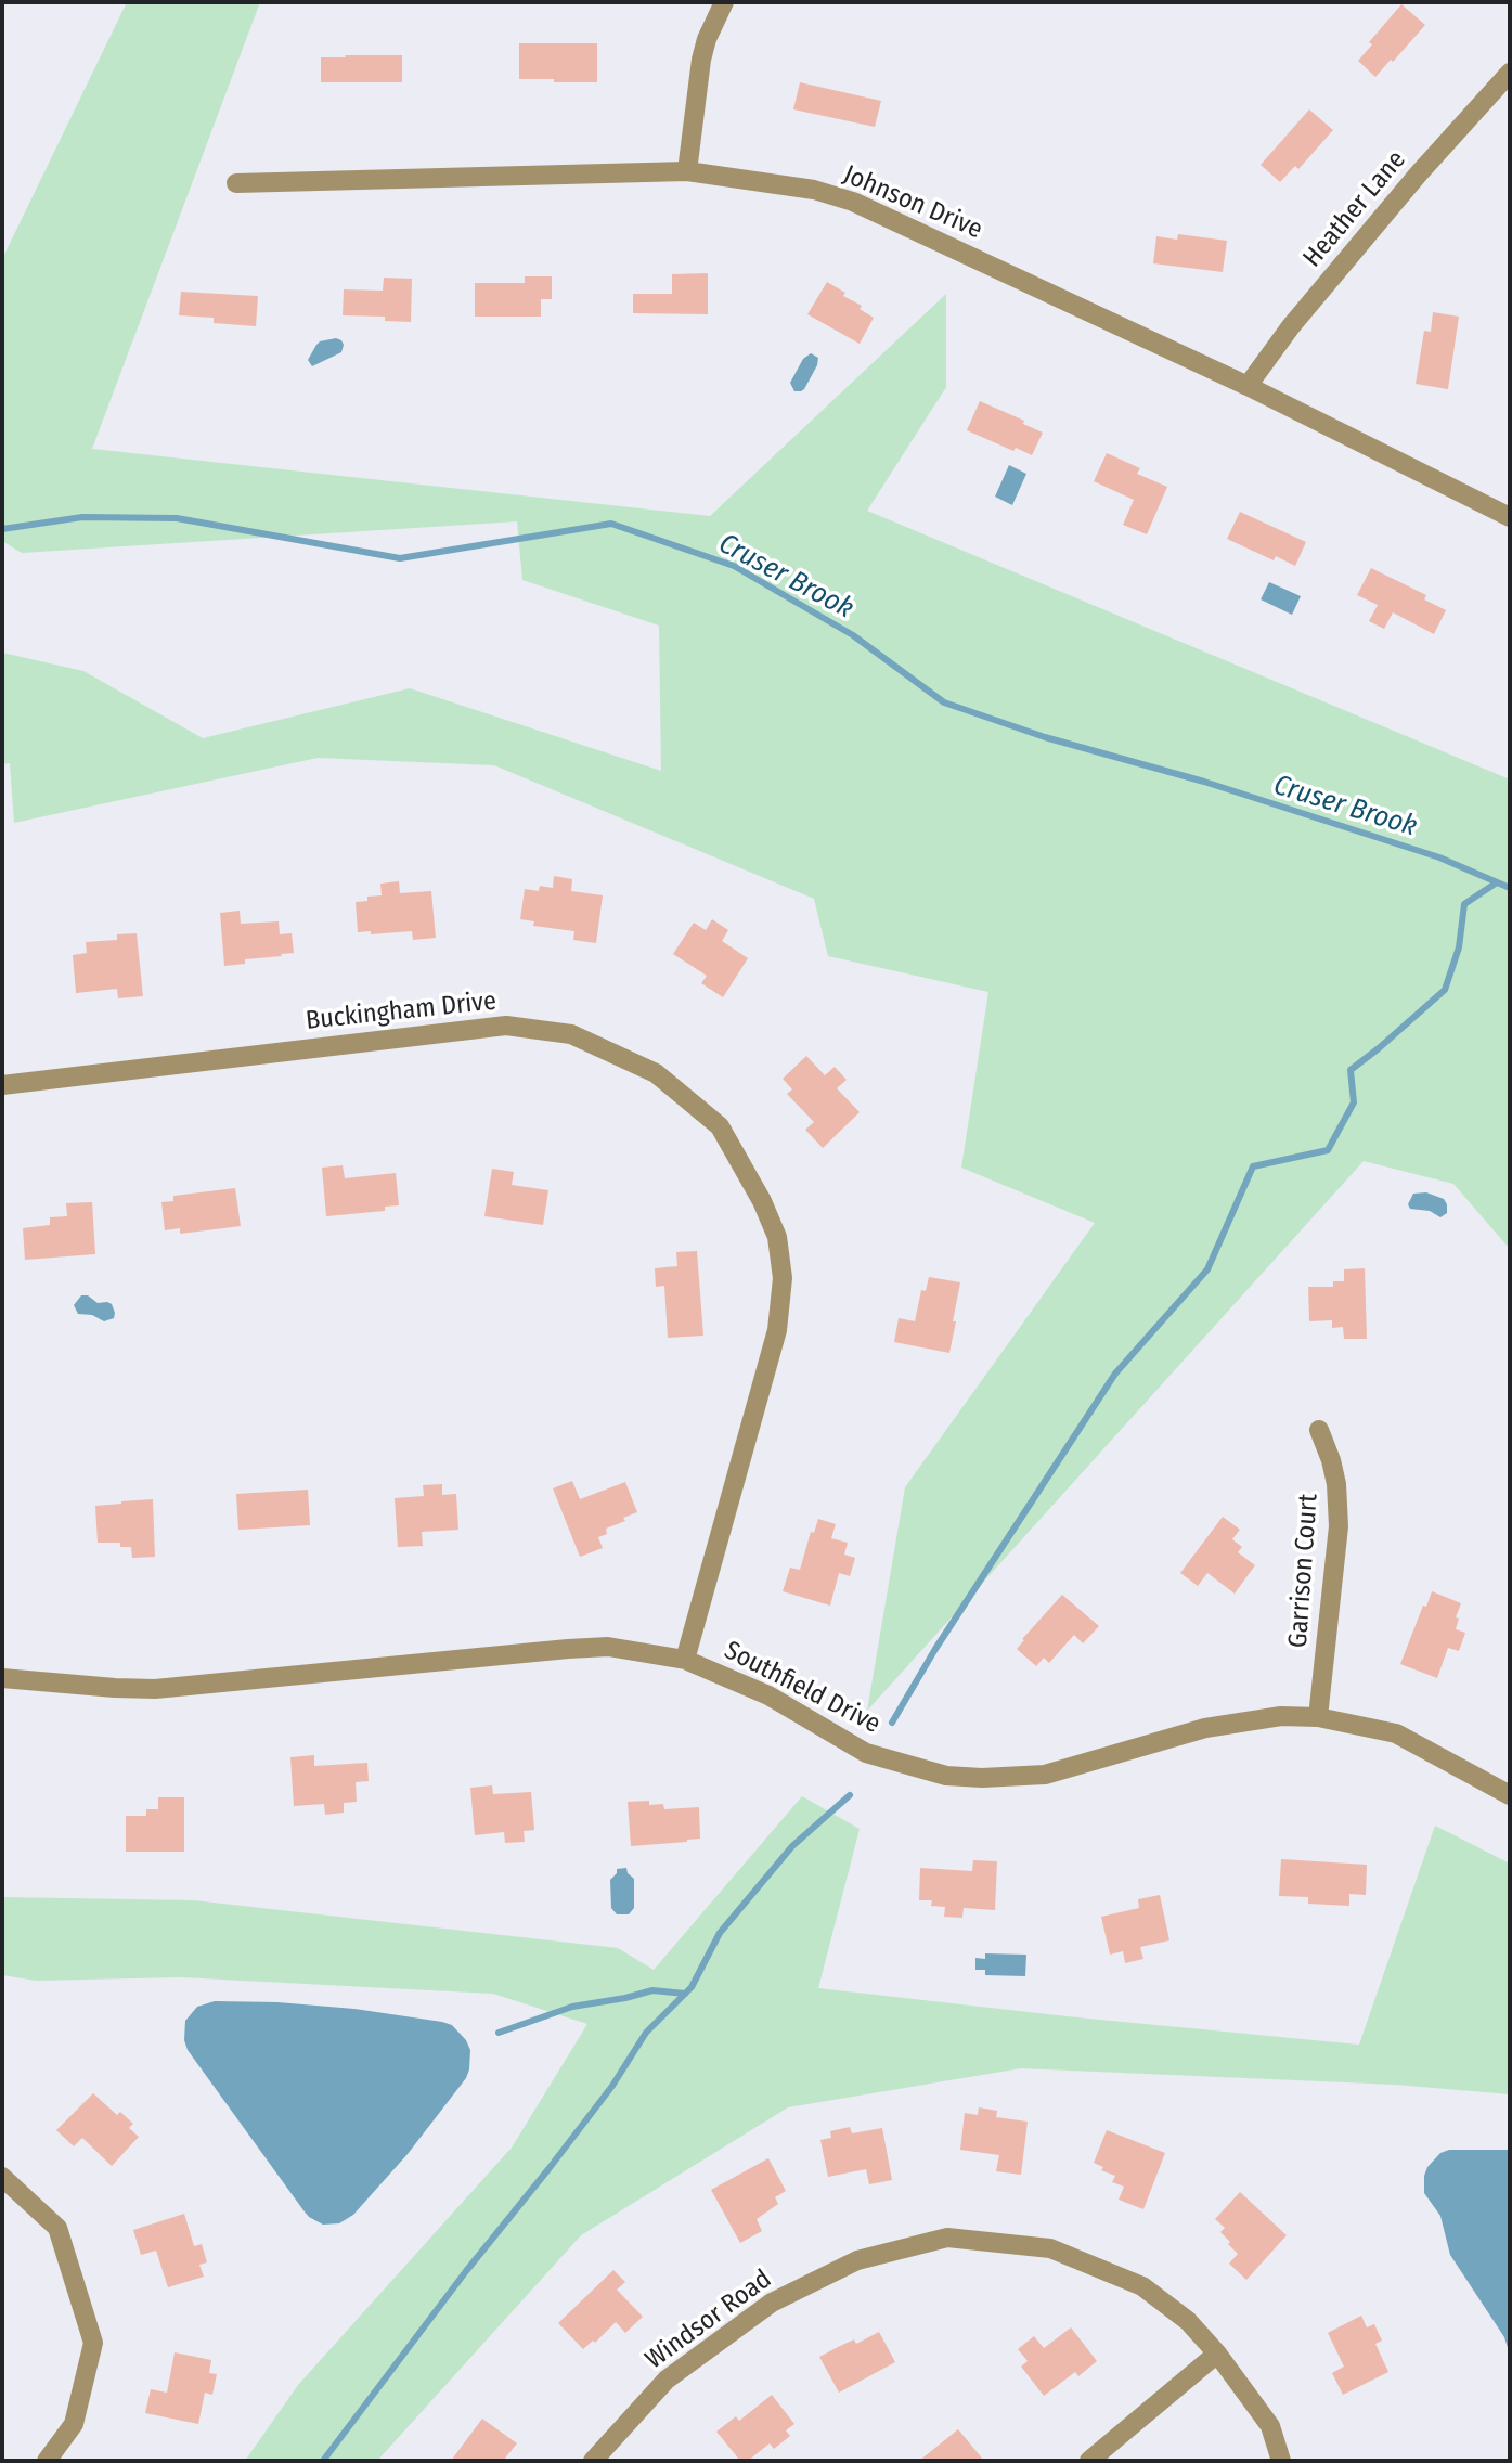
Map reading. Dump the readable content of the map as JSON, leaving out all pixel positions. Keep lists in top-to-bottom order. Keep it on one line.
{"streets":{"street":["Johnson Drive","Heather Lane","Buckingham Drive","Garrison Court","Southfield Drive","Windsor Road"]},"crossings":[["Johnson Drive","Heather Lane"],["Buckingham Drive","Southfield Drive"],["Garrison Court","Southfield Drive"]],"water":["Cruser Brook"]}
